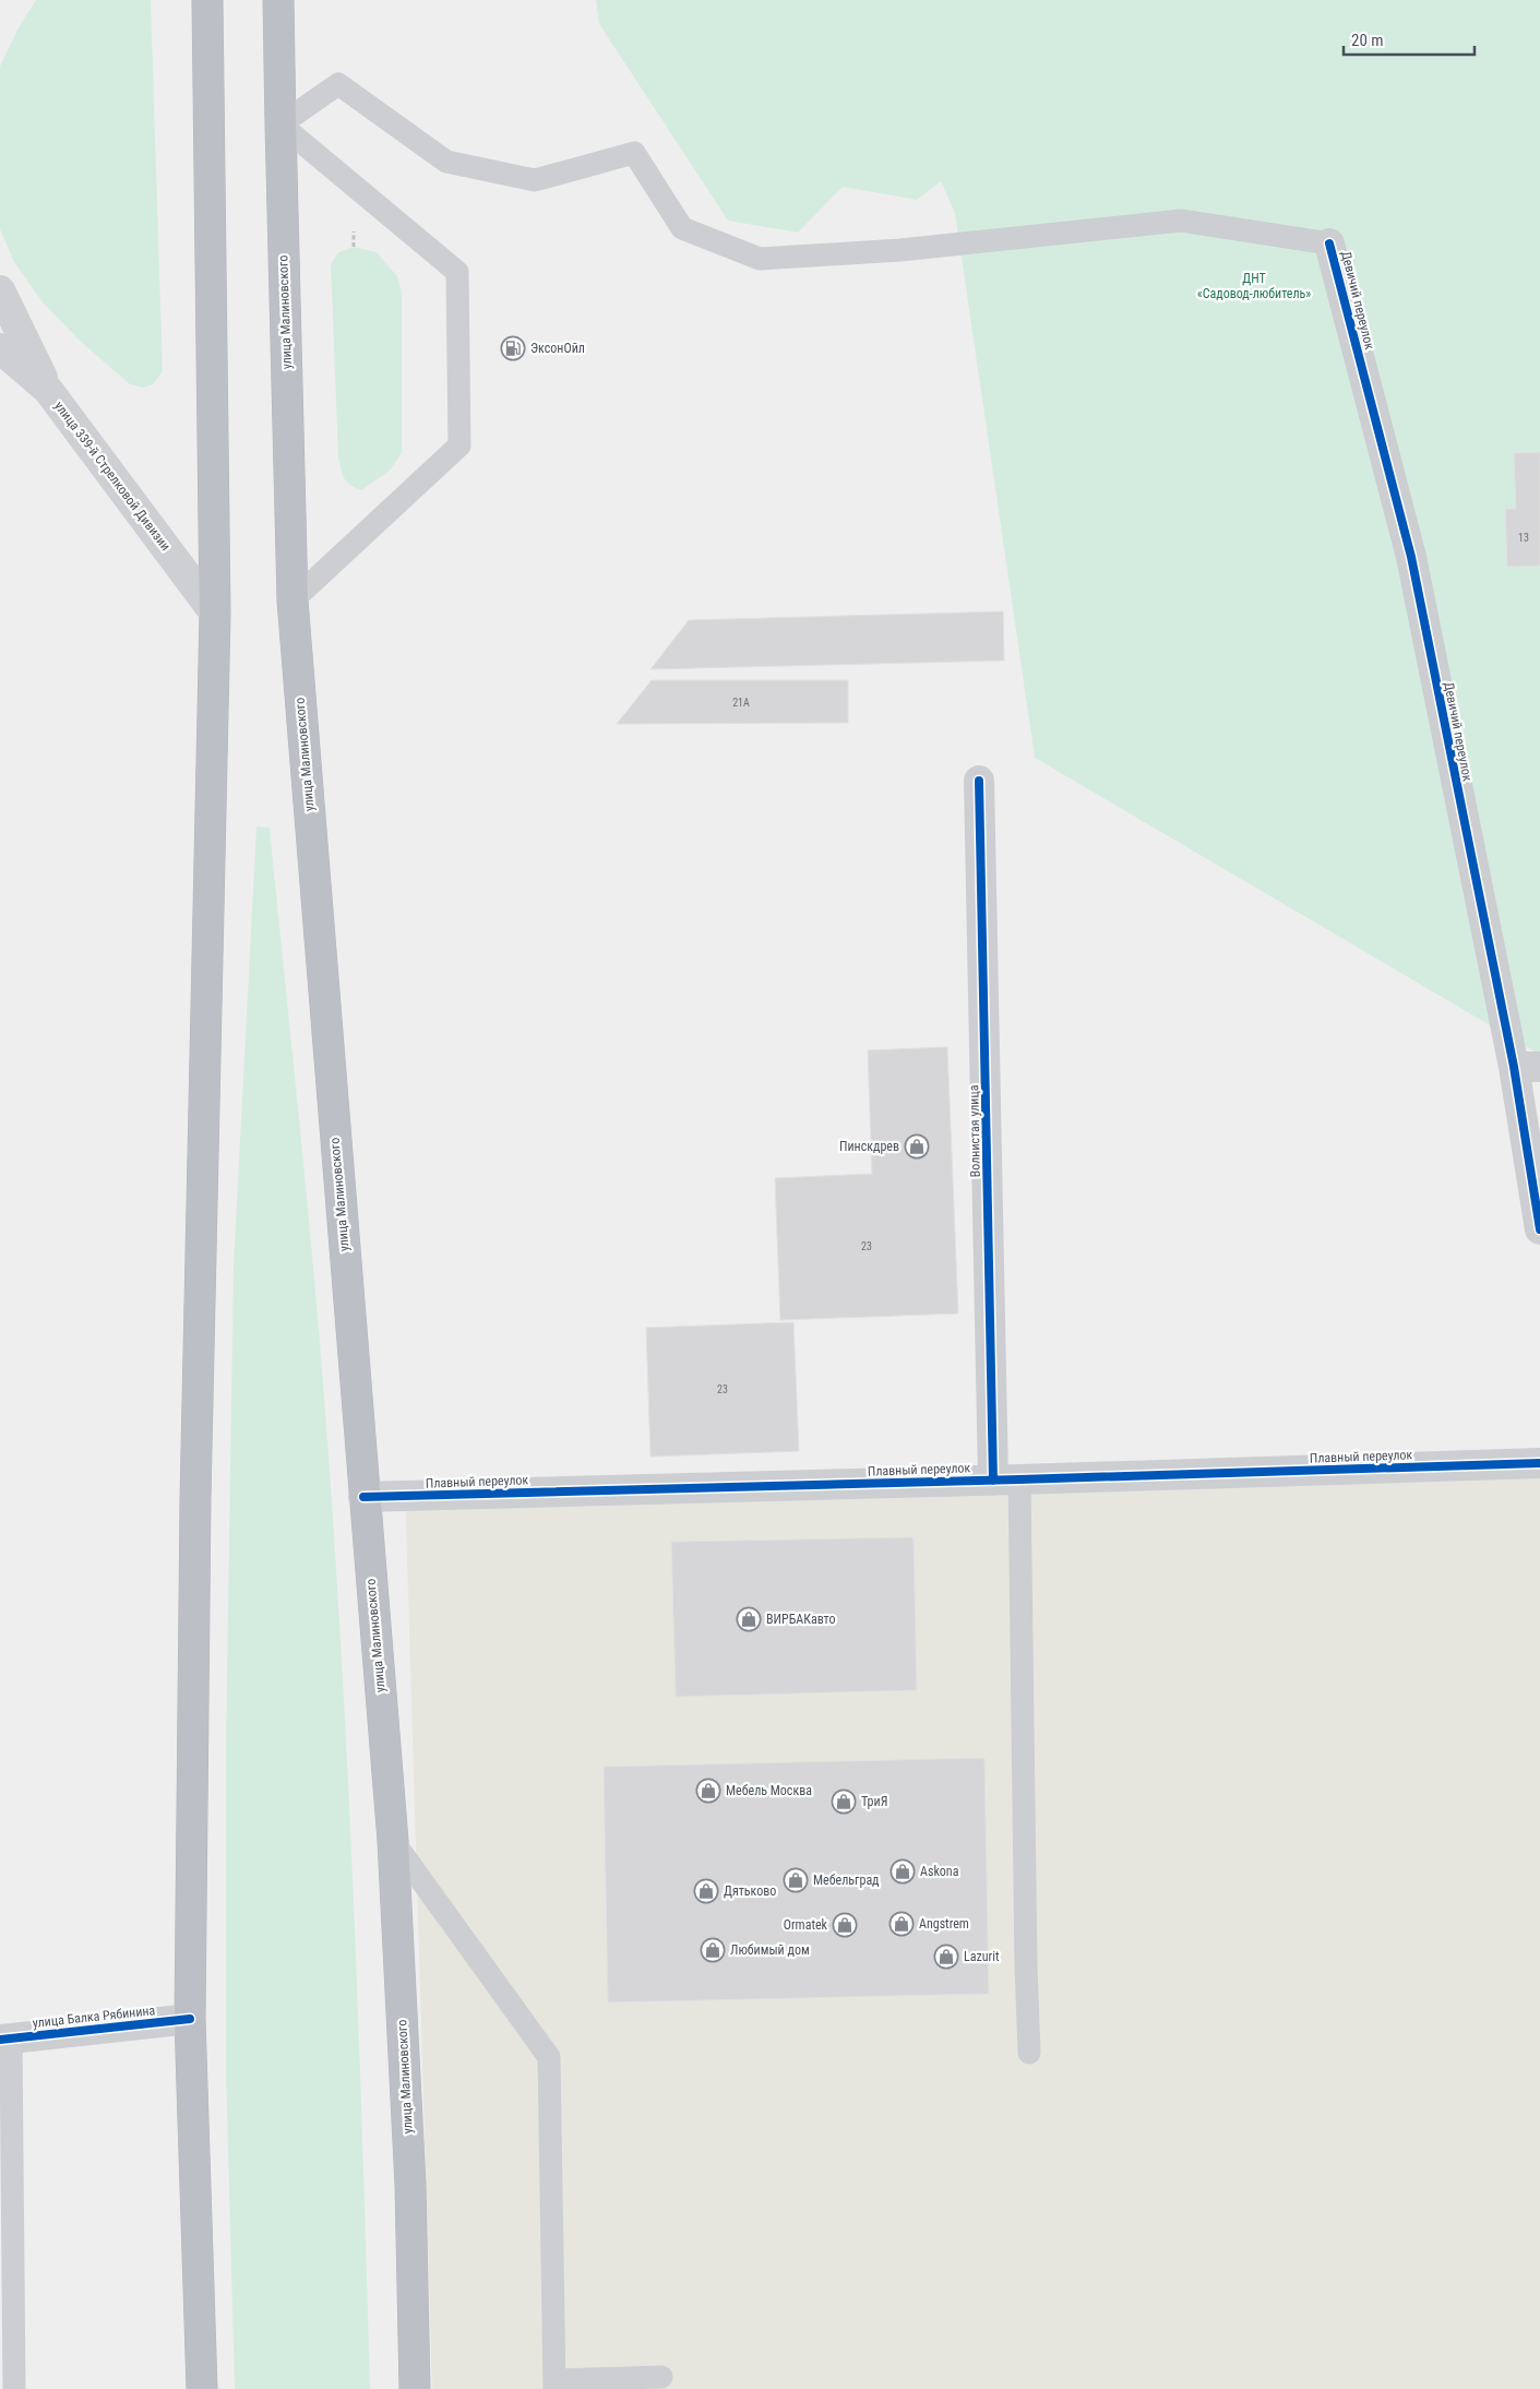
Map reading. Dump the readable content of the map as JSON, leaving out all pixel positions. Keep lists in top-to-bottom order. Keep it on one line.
{"streets":{"highway":["улица Малиновского"],"main road":["улица 339-й Стрелковой Дивизии"],"street":["Девичий переулок","Волнистая улица","Плавный переулок","улица Балка Рябинина"]},"crossings":[["улица Малиновского","Плавный переулок"],["Волнистая улица","Плавный переулок"]],"parks":["ДНТ «Садовод-любитель»"],"places":{"fuel station":["ЭксонОйл"],"shop":["Пинскдрев","ВИРБАКавто","Мебель Москва","ТриЯ","Askona","Мебельград","Дятьково","Angstrem","Ormatek","Любимый дом","Lazurit"]},"house_numbers":["13","21А","23","23"],"scale_bar":"20 m"}
